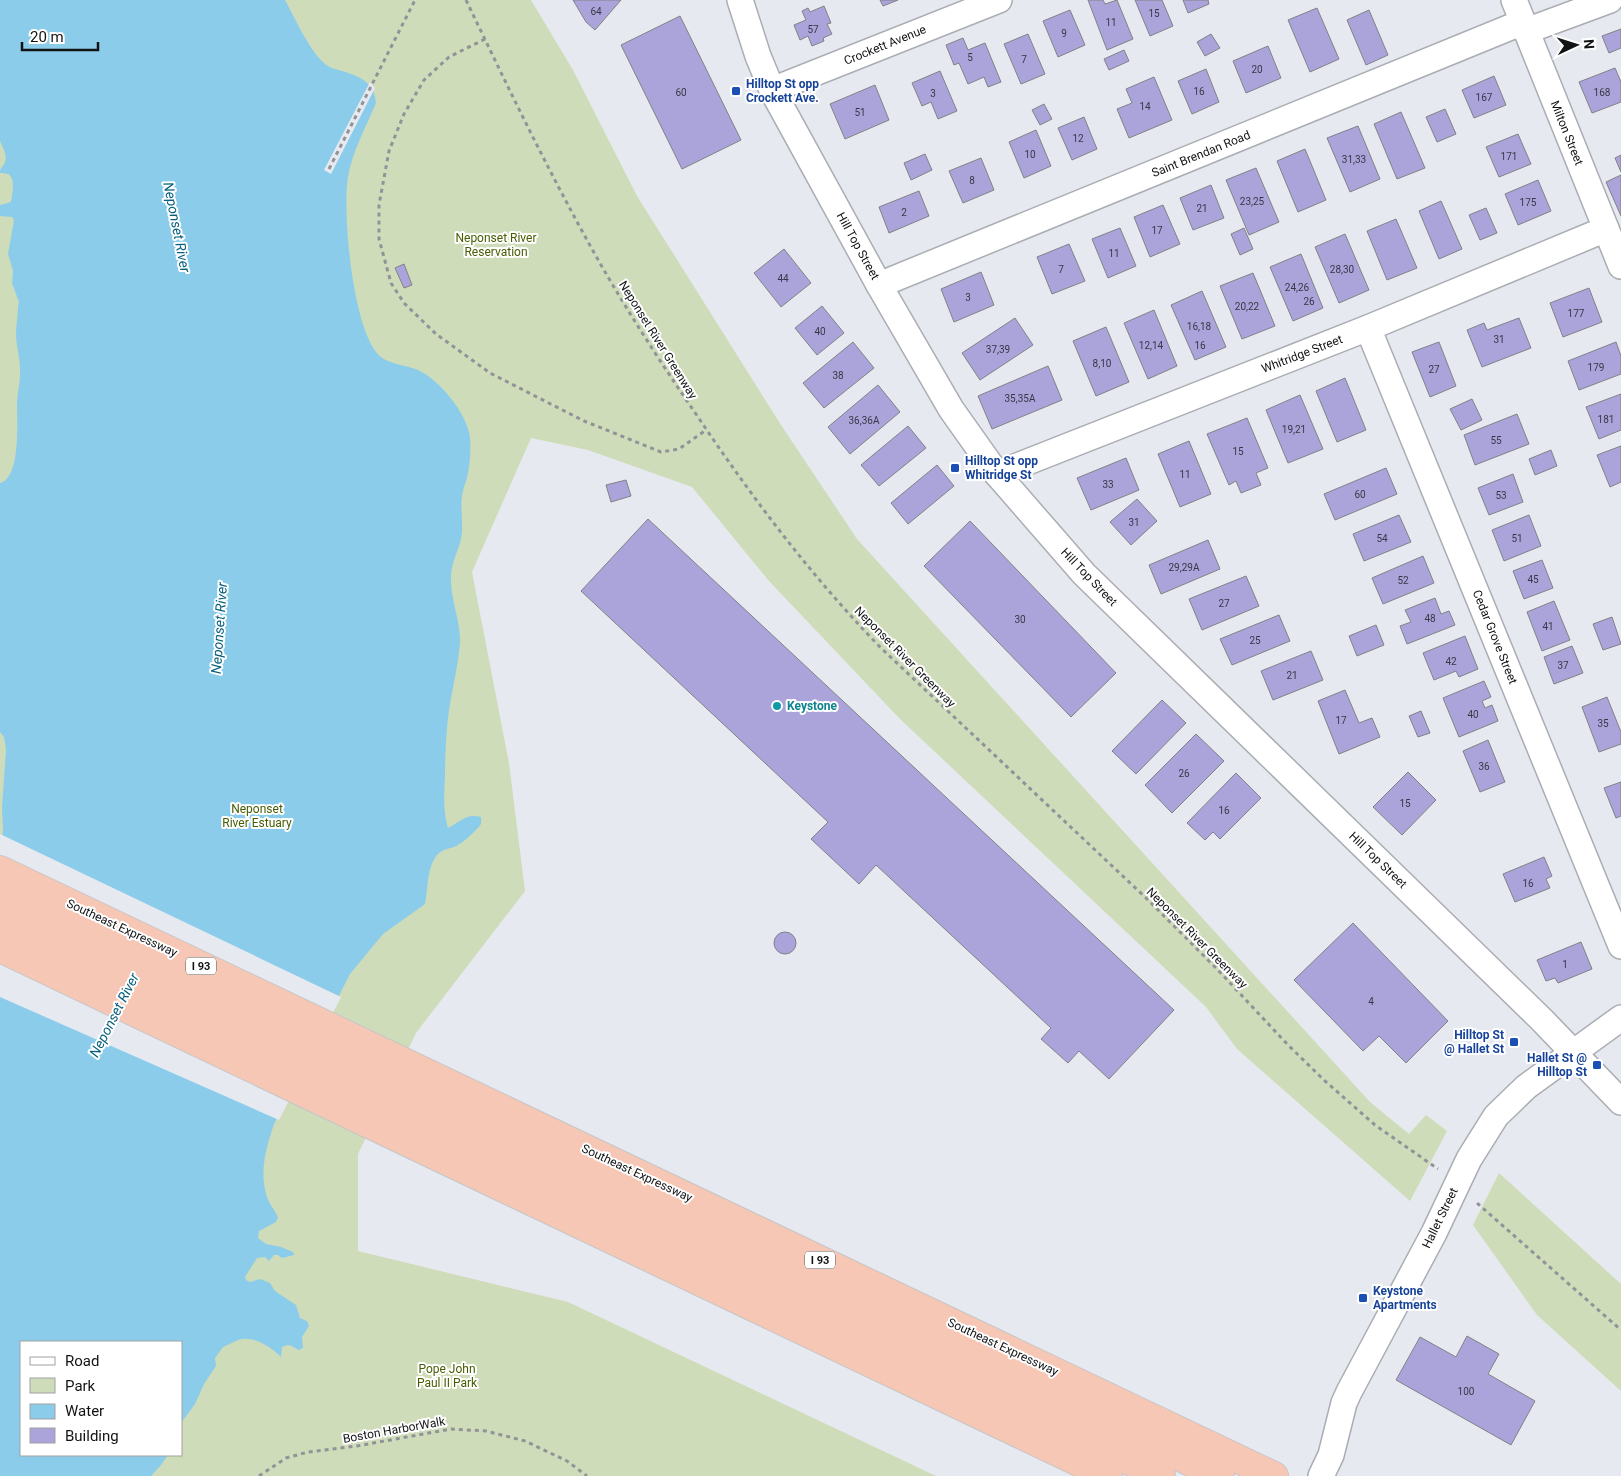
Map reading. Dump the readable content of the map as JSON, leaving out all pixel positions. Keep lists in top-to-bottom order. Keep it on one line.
{"streets":{"highway":["Southeast Expressway","I 93"],"street":["Crockett Avenue","Milton Street","Saint Brendan Road","Hill Top Street","Whitridge Street","Cedar Grove Street","Hallet Street"],"path":["Neponset River Greenway","Boston HarborWalk"]},"crossings":[["Crockett Avenue","Hill Top Street"],["Milton Street","Saint Brendan Road"],["Milton Street","Whitridge Street"],["Saint Brendan Road","Hill Top Street"],["Hill Top Street","Whitridge Street"],["Hill Top Street","Hallet Street"],["Whitridge Street","Cedar Grove Street"],["Southeast Expressway","I 93"]],"water":["Neponset River"],"parks":["Neponset River Reservation","Neponset River Estuary","Pope John Paul II Park"],"places":{"transit":["Hilltop St opp Crockett Ave.","Hilltop St opp Whitridge St","Hilltop St @ Hallet St","Hallet St @ Hilltop St","Keystone Apartments"],"other":["Keystone"]},"house_numbers":["64","15","11","57","9","5","7","20","16","60","168","3","167","14","51","12","10","171","31,33","8","23,25","175","21","2","17","11","7","28,30","44","24,26","3","26","20,22","177","16,18","40","31","12,14","16","37,39","8,10","179","27","38","35,35A","181","36,36A","19,21","55","15","11","33","60","53","31","54","51","29,29A","45","52","27","48","30","41","25","42","37","21","40","17","35","36","26","15","16","16","1","4","100"],"legend":["Road","Park","Water","Building"],"scale_bar":"20 m","north":"right"}
